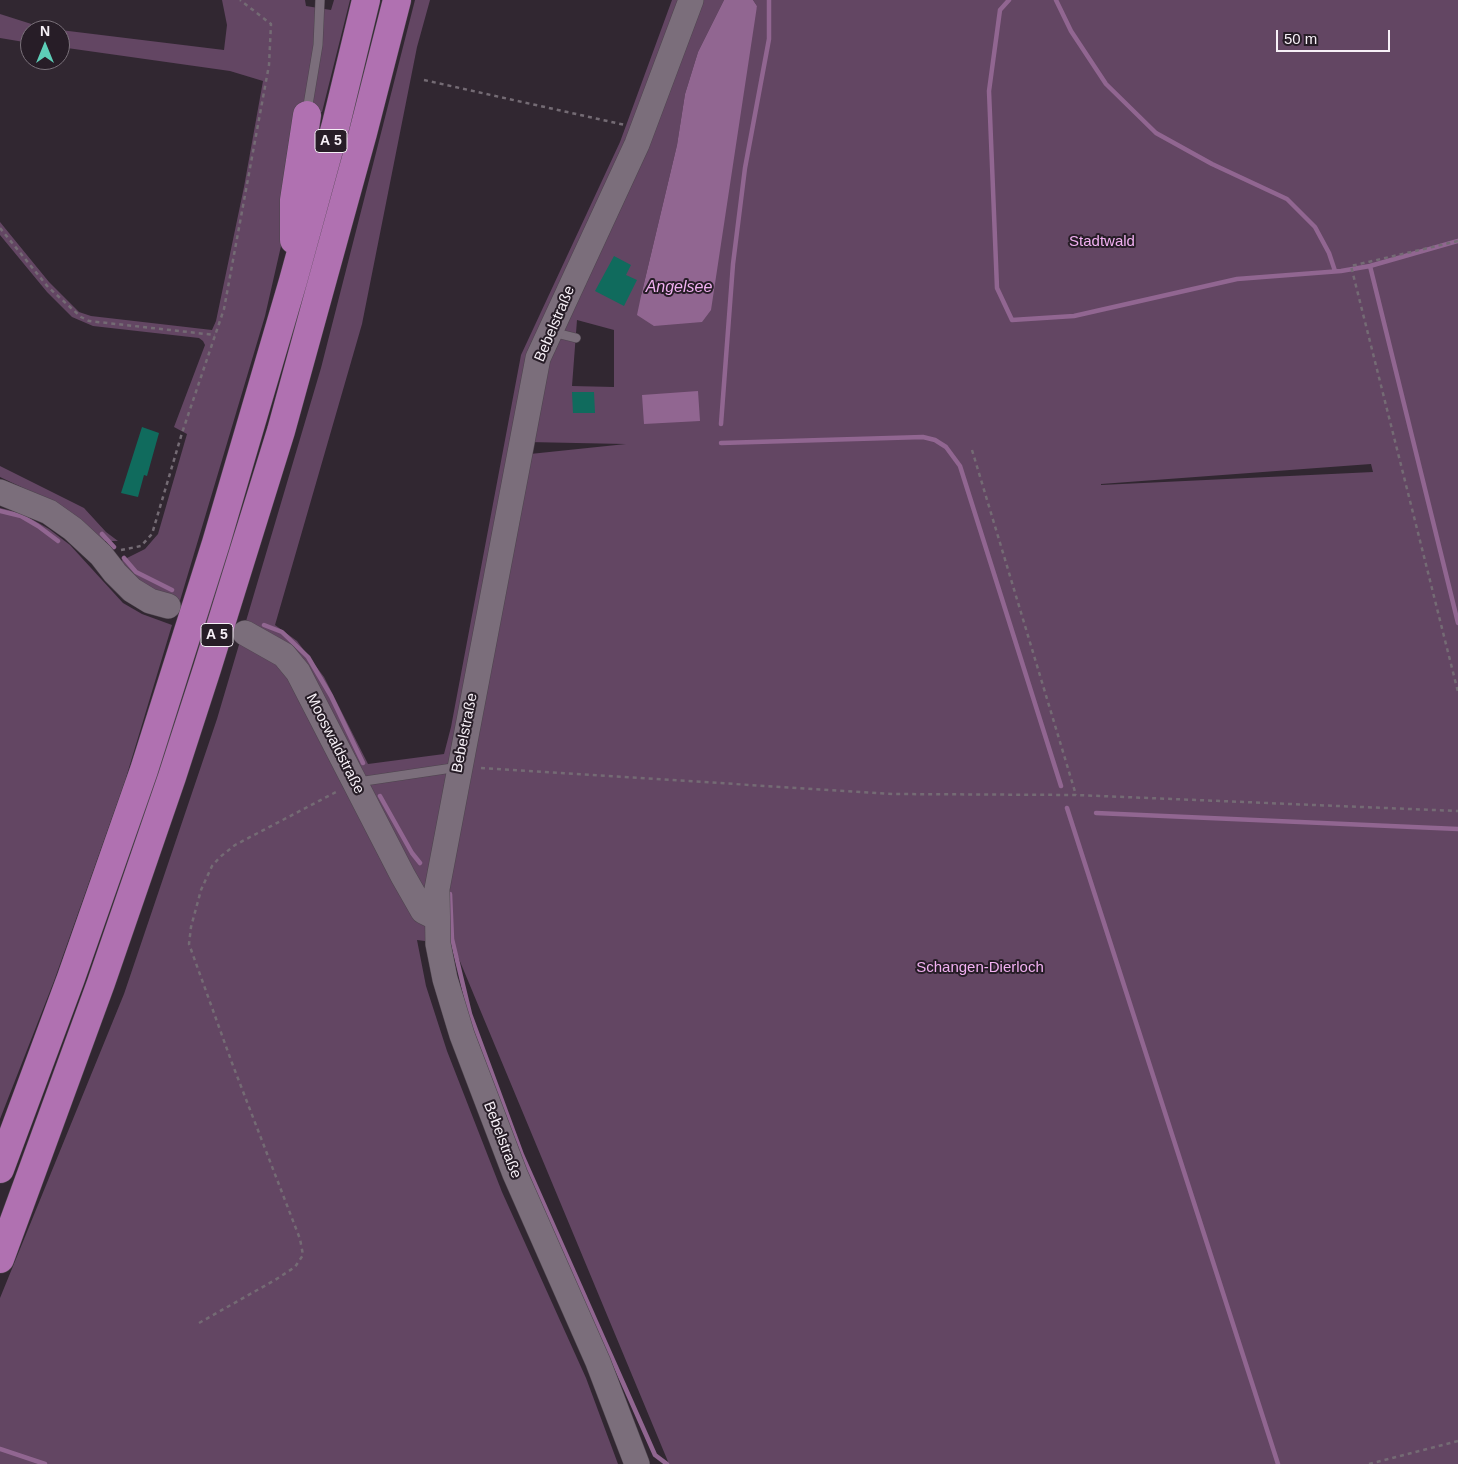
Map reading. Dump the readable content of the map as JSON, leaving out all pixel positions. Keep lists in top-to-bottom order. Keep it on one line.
{"streets":{"highway":["A 5"],"street":["Bebelstraße","Mooswaldstraße"]},"crossings":[["Bebelstraße","Mooswaldstraße"]],"water":["Angelsee"],"parks":["Stadtwald","Schangen-Dierloch"],"scale_bar":"50 m","north":"top"}
